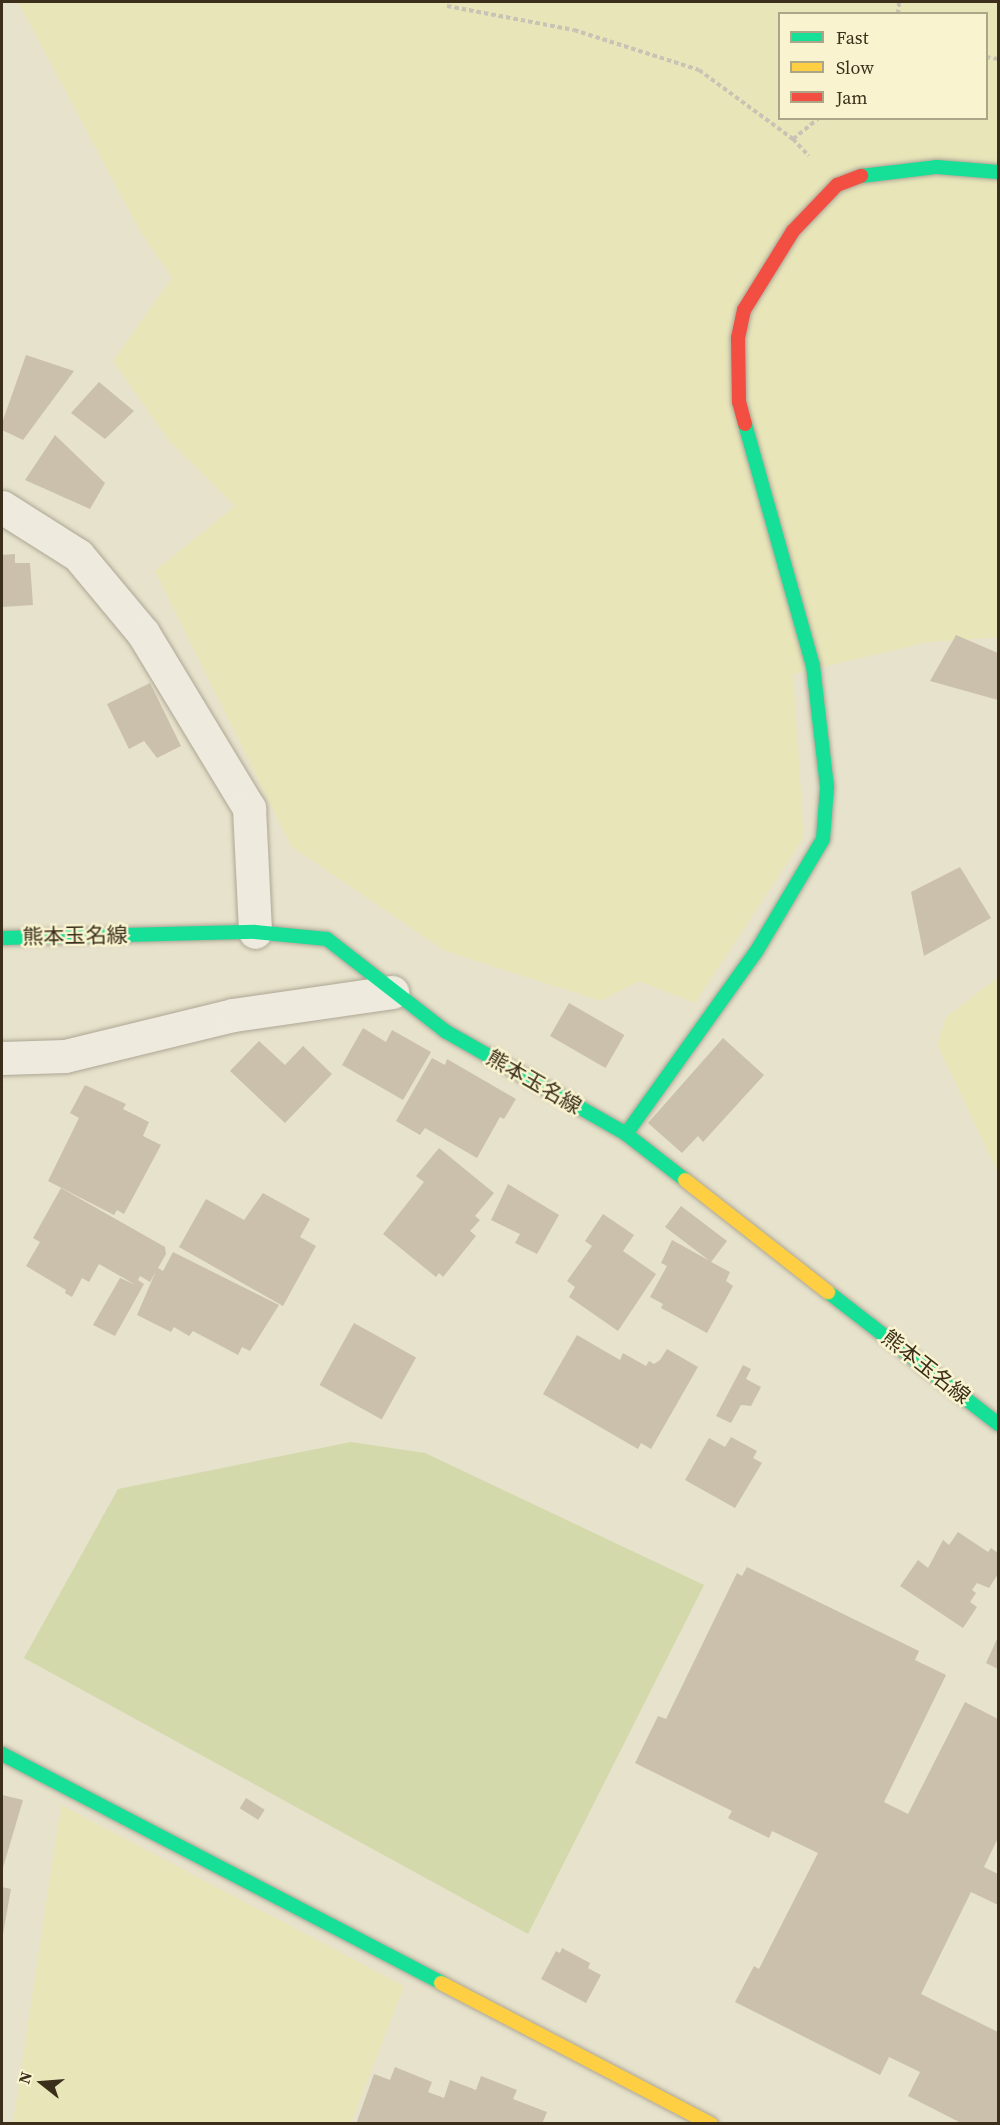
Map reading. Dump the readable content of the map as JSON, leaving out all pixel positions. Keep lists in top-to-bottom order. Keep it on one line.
{"streets":{"street":["熊本玉名線"]},"legend":["Fast","Slow","Jam"],"north":"left"}
